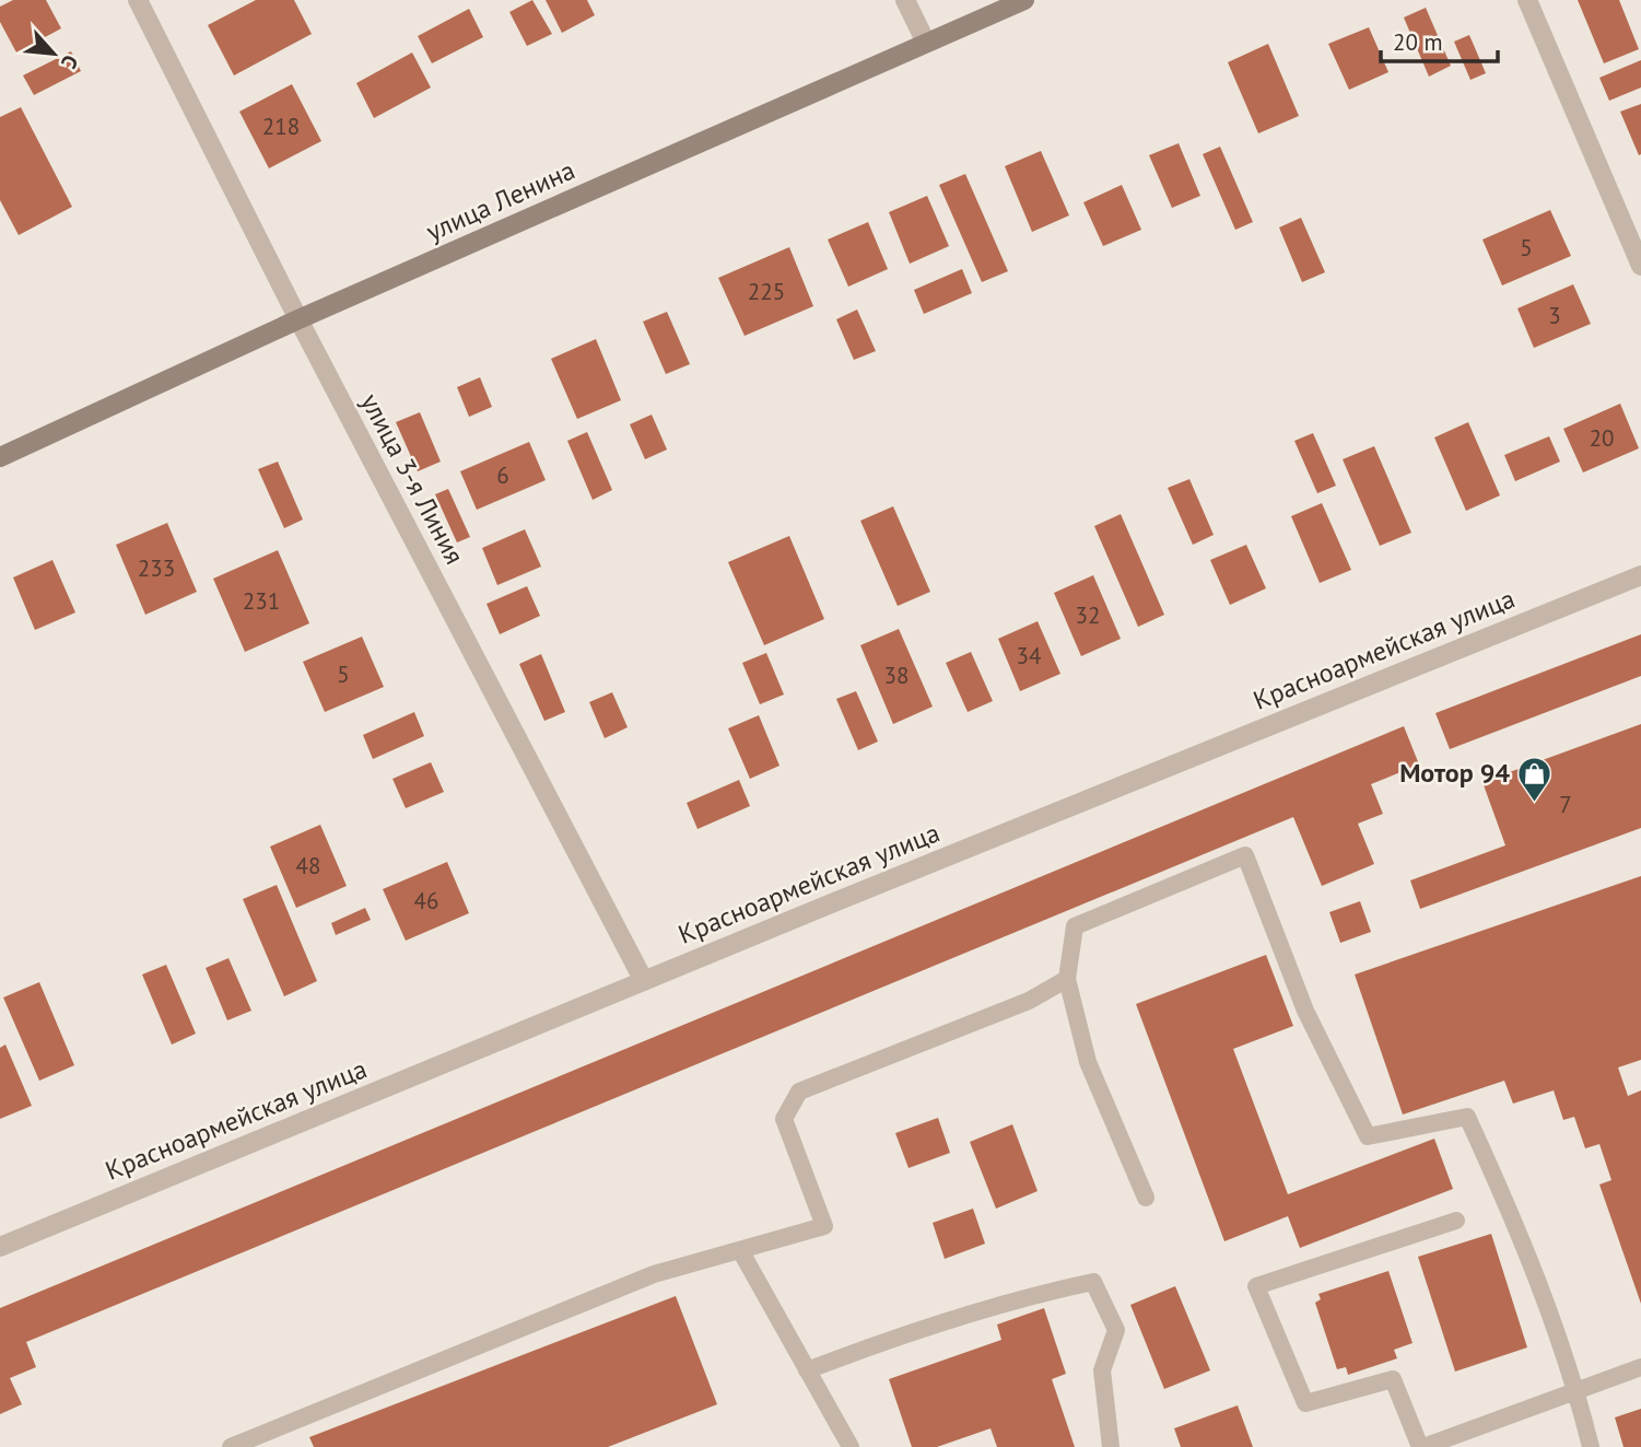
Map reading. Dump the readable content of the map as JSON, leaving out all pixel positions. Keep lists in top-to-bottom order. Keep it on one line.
{"streets":{"main road":["улица Ленина"],"street":["улица 3-я Линия","Красноармейская улица"]},"crossings":[["улица Ленина","улица 3-я Линия"],["улица 3-я Линия","Красноармейская улица"]],"places":{"shop":["Мотор 94"]},"house_numbers":["218","5","225","3","20","6","233","231","32","34","5","38","7","48","46"],"scale_bar":"20 m","north":"bottom right"}
